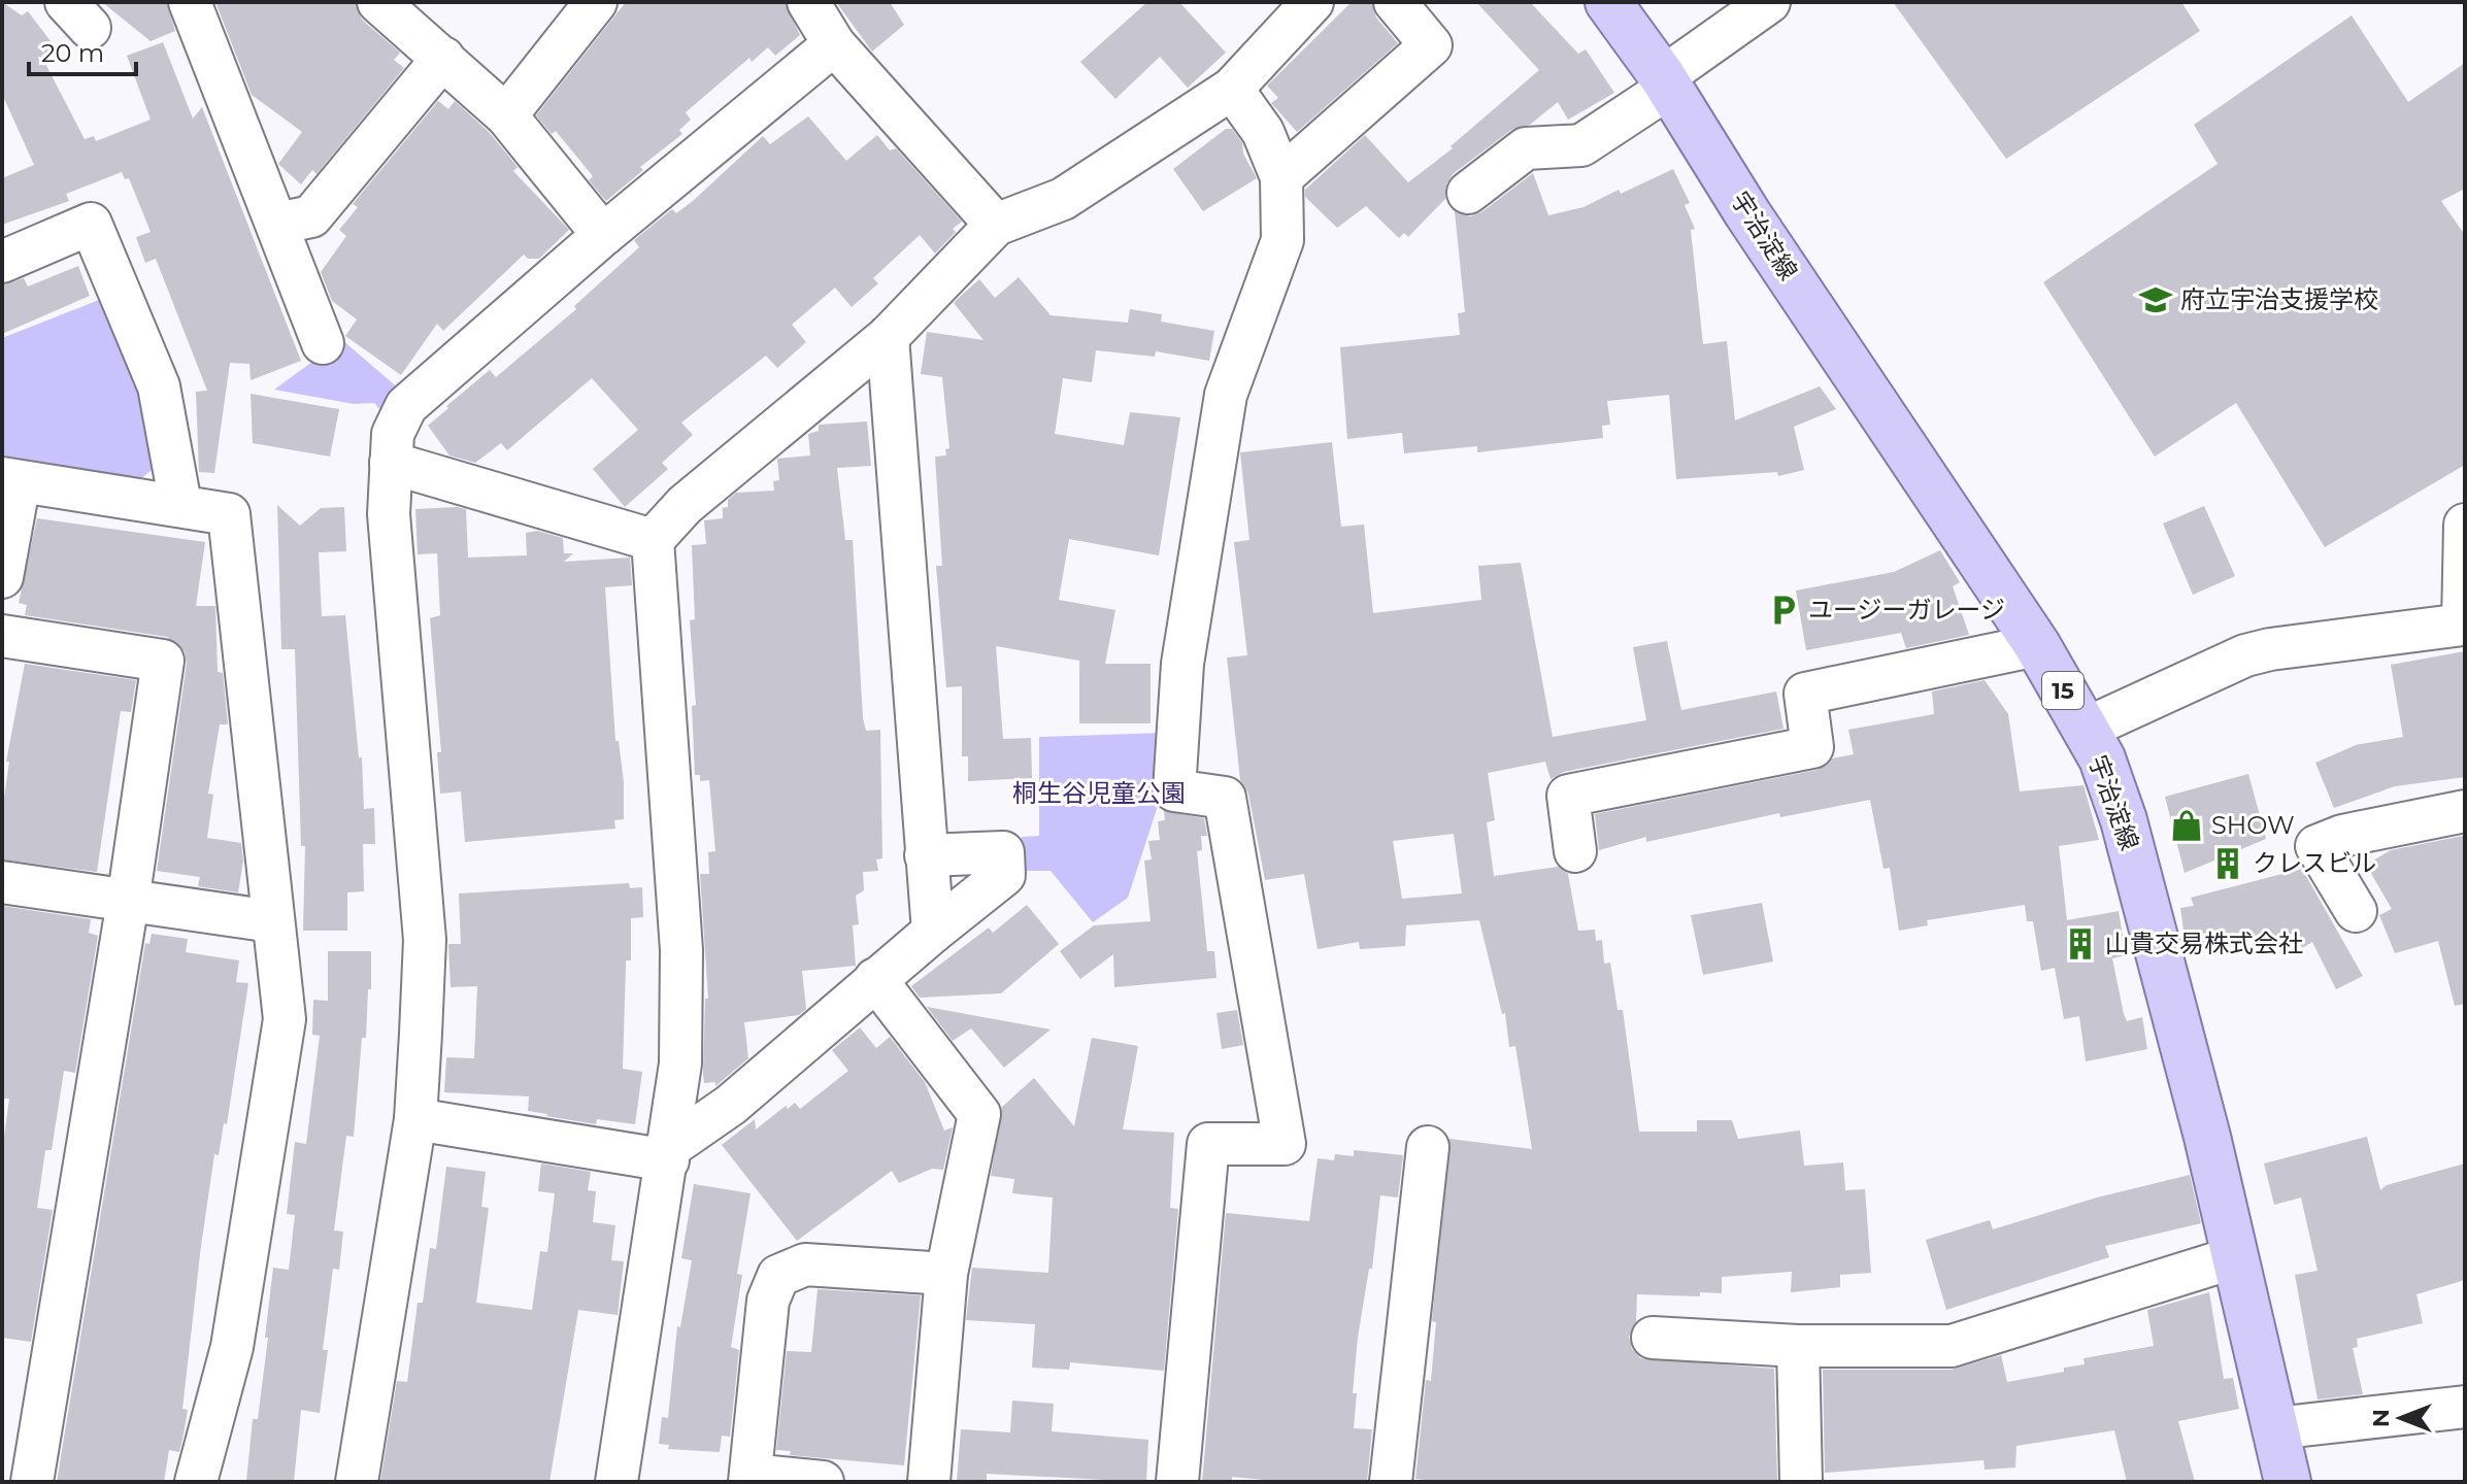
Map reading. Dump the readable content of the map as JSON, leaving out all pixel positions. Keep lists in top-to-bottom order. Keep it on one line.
{"streets":{"main road":["宇治淀線","15"]},"parks":["桐生谷児童公園"],"places":{"school or university":["府立宇治支援学校"],"parking":["ユージーガレージ"],"shop":["SHOW"],"building":["クレスビル","山貴交易株式会社"]},"scale_bar":"20 m","north":"left"}
